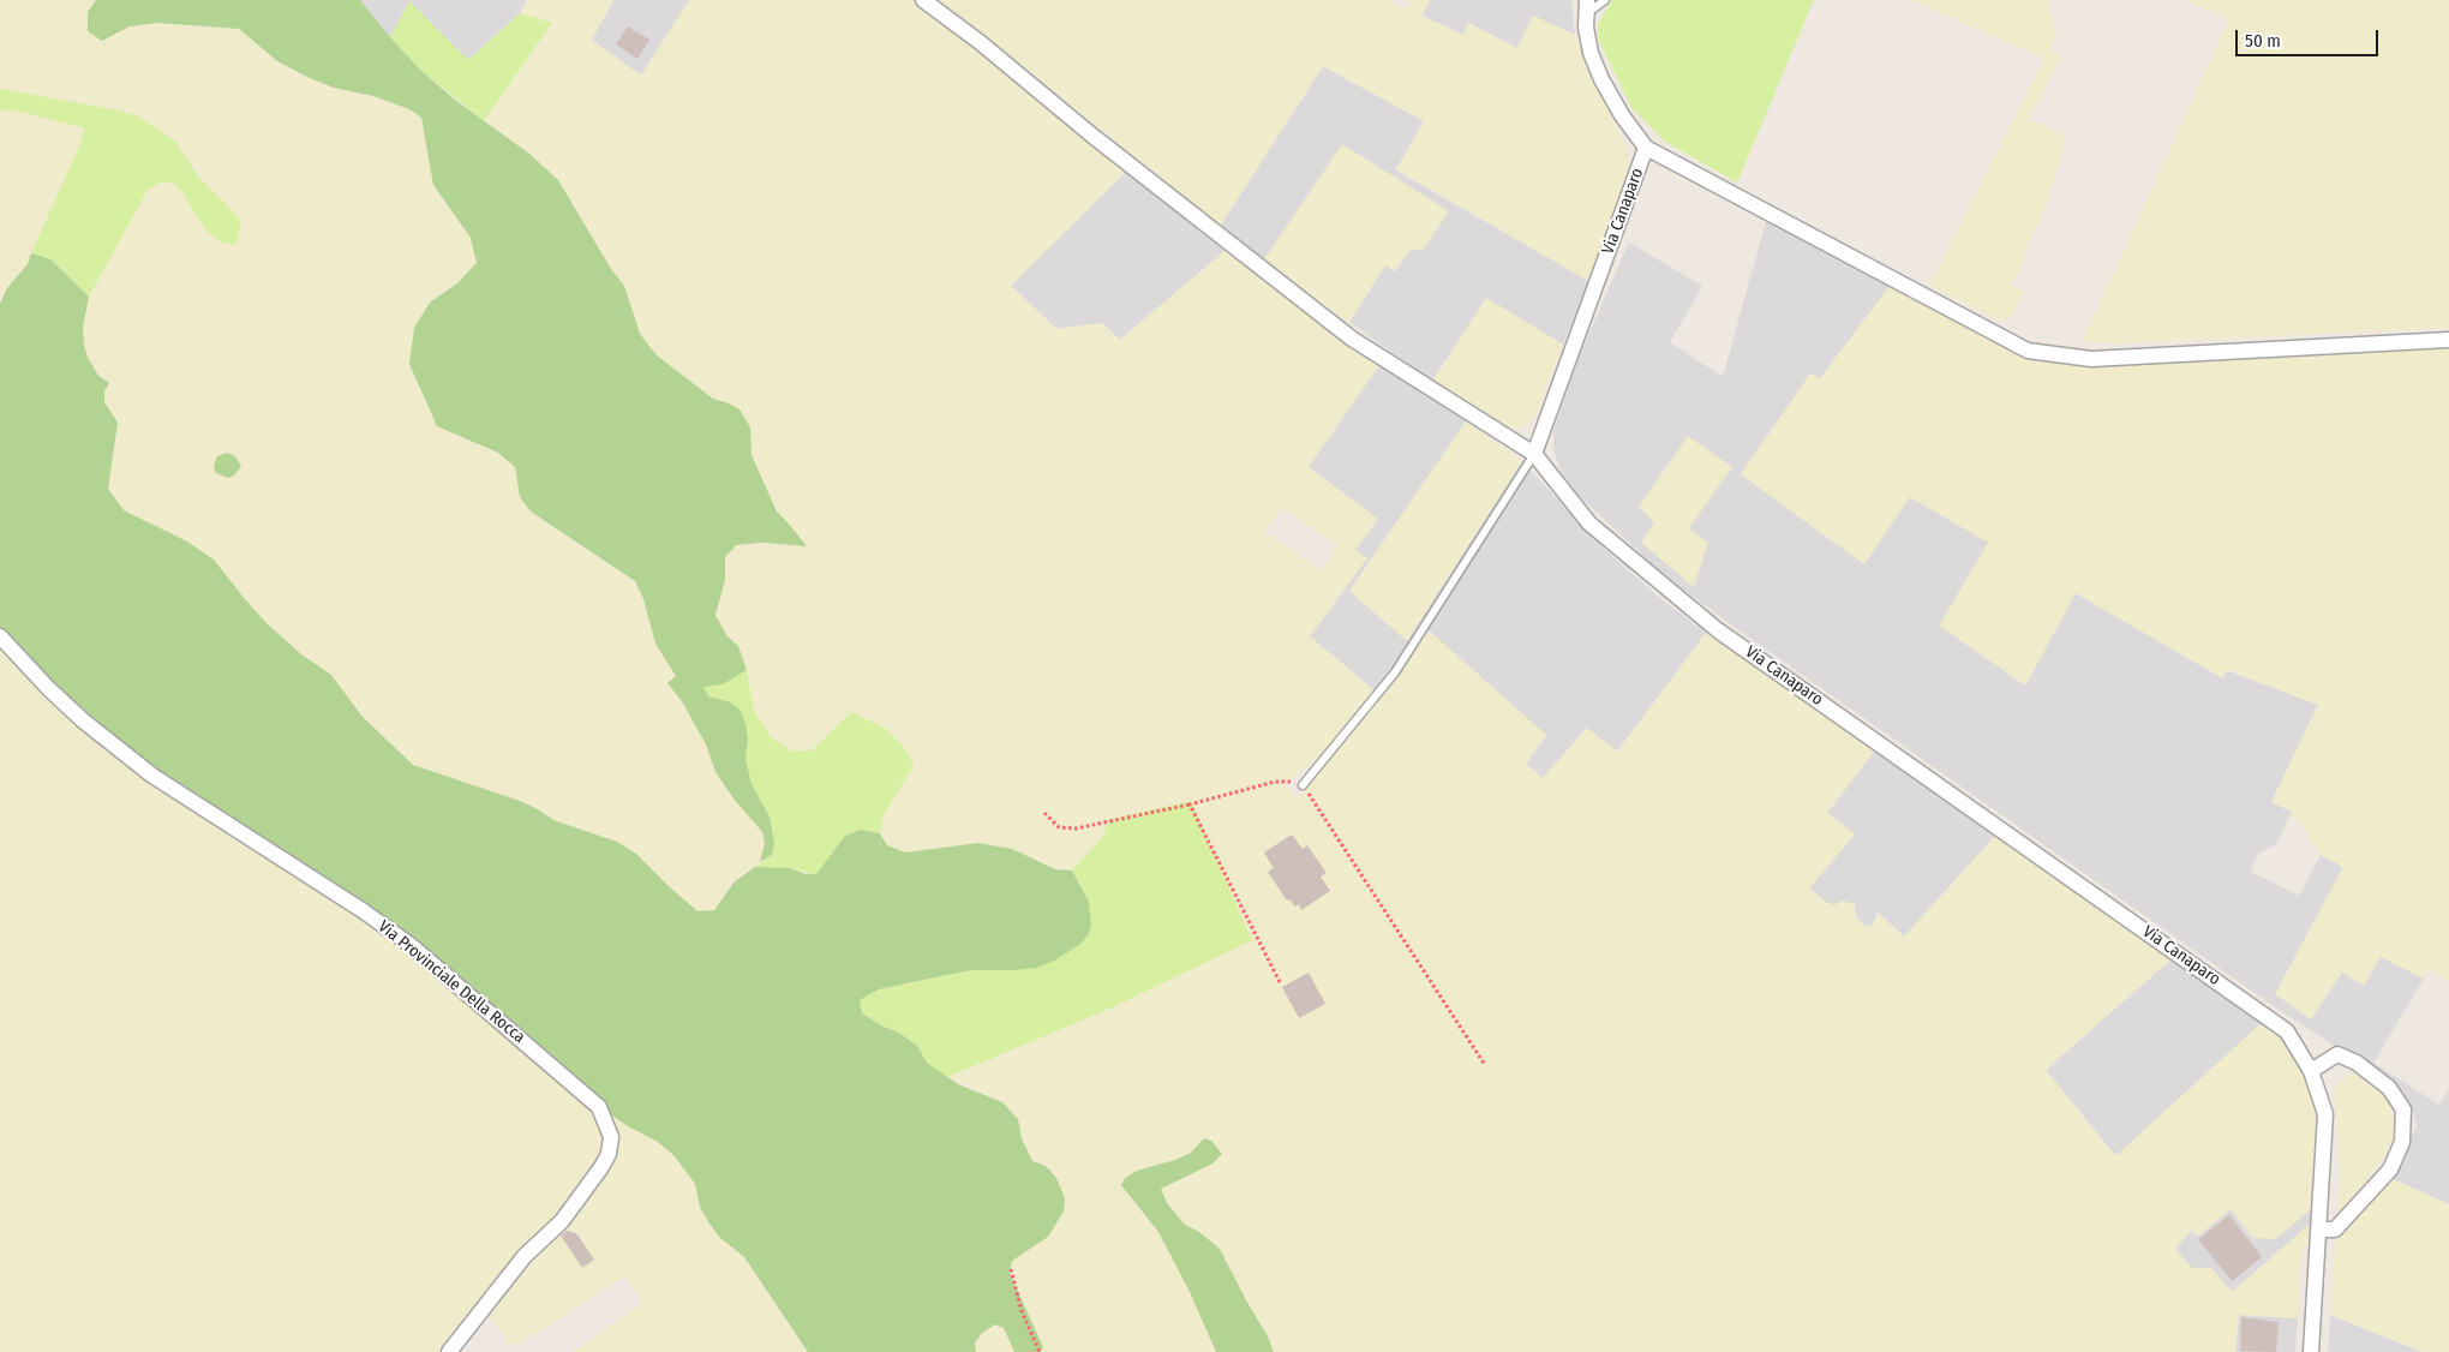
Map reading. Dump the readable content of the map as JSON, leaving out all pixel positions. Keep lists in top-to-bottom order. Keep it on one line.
{"streets":{"street":["Via Canaparo","Via Provinciale Della Rocca"]},"scale_bar":"50 m"}
